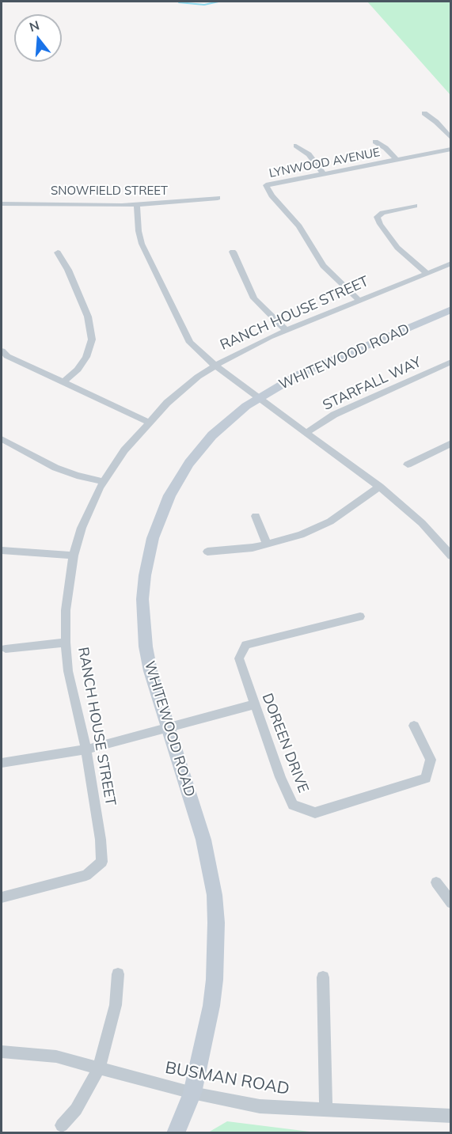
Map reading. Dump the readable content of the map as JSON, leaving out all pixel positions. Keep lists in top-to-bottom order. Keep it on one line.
{"streets":{"main road":["WHITEWOOD ROAD"],"street":["LYNWOOD AVENUE","SNOWFIELD STREET","RANCH HOUSE STREET","STARFALL WAY","DOREEN DRIVE","BUSMAN ROAD"]},"crossings":[["LYNWOOD AVENUE","RANCH HOUSE STREET"],["WHITEWOOD ROAD","BUSMAN ROAD"]],"north":"top"}
